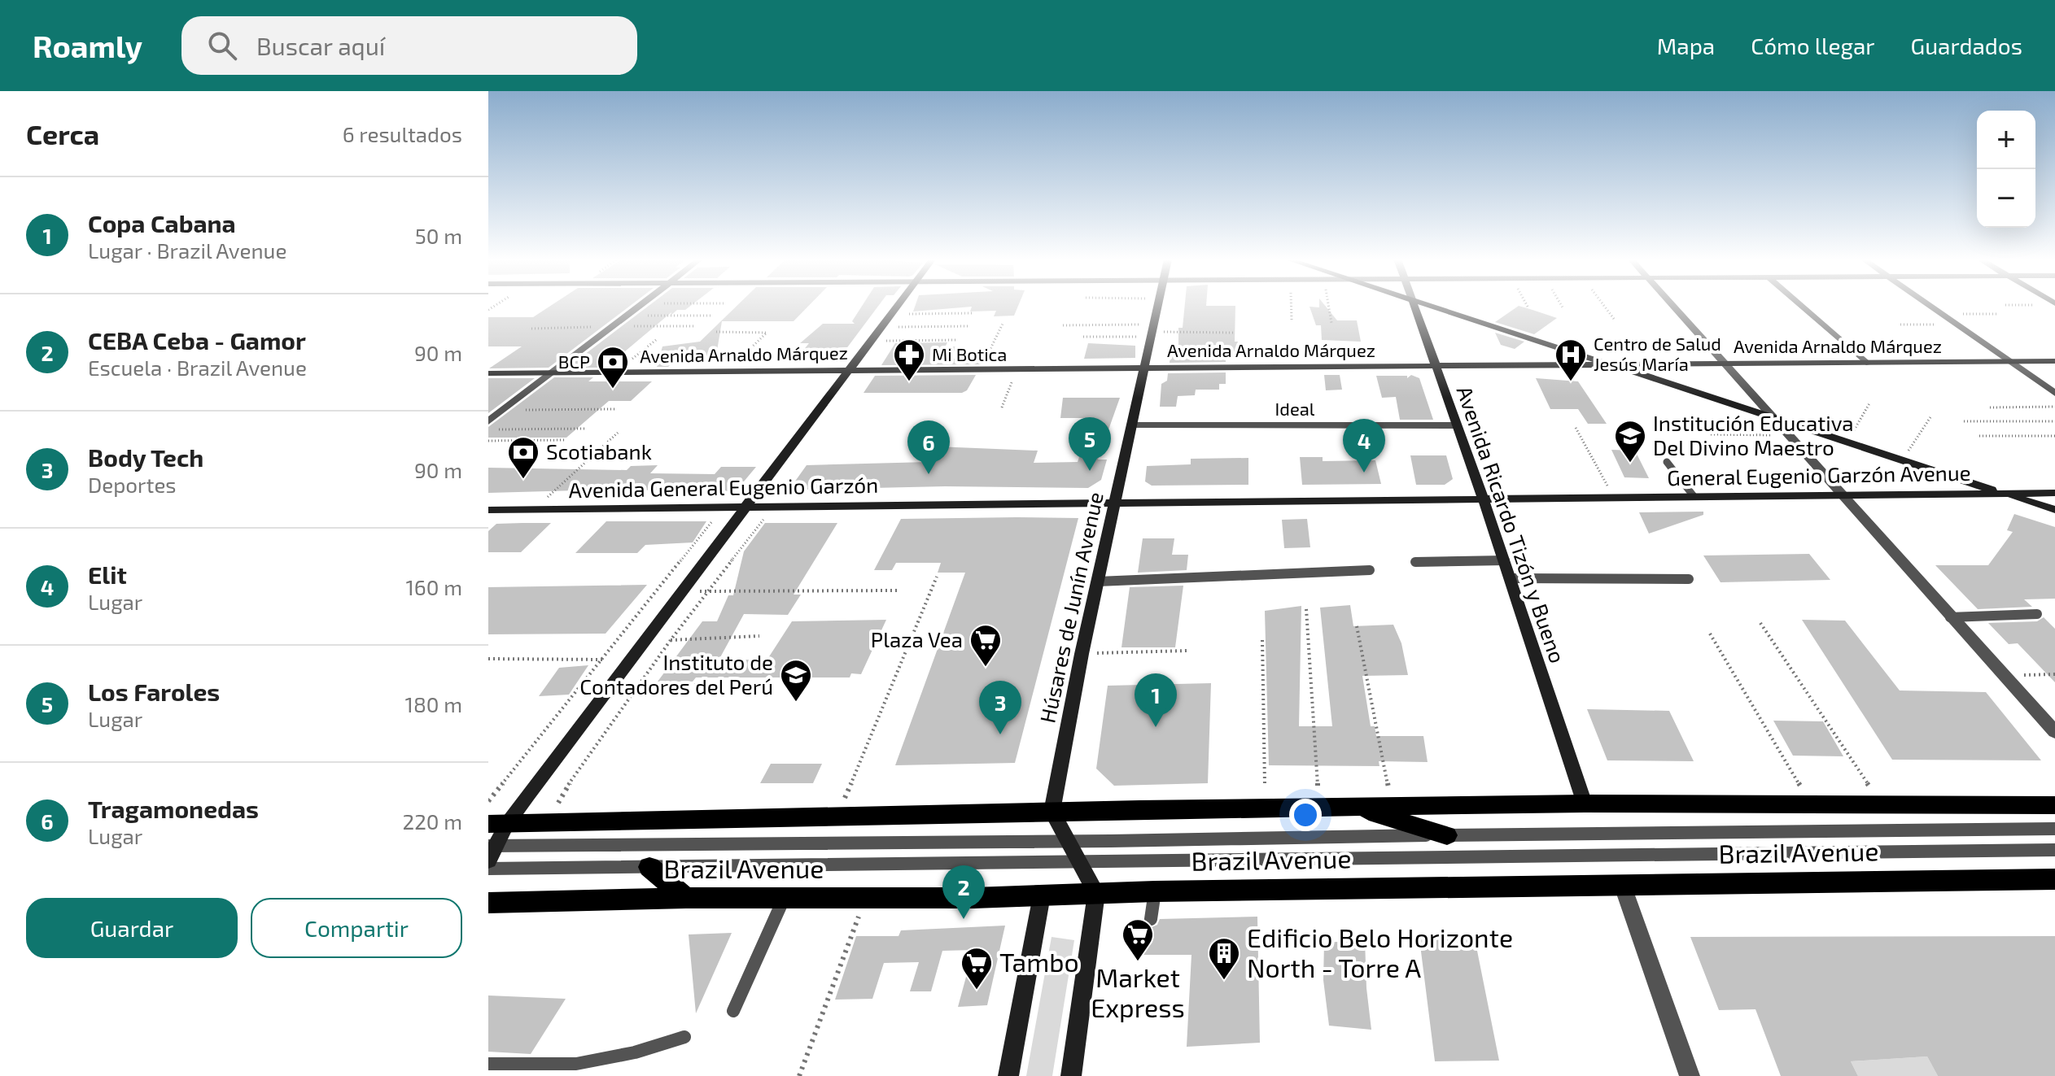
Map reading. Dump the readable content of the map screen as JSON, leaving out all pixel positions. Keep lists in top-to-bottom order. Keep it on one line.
{"streets":{"main road":["Brazil Avenue"],"street":["Avenida Arnaldo Márquez","Ideal","General Eugenio Garzón Avenue","Avenida General Eugenio Garzón","Avenida Ricardo Tizón y Bueno","Húsares de Junín Avenue"]},"crossings":[["Avenida Arnaldo Márquez","Avenida Ricardo Tizón y Bueno"],["Avenida Arnaldo Márquez","Húsares de Junín Avenue"],["Ideal","Avenida Ricardo Tizón y Bueno"],["Ideal","Húsares de Junín Avenue"],["General Eugenio Garzón Avenue","Avenida General Eugenio Garzón"],["General Eugenio Garzón Avenue","Avenida Ricardo Tizón y Bueno"],["General Eugenio Garzón Avenue","Húsares de Junín Avenue"],["Avenida General Eugenio Garzón","Húsares de Junín Avenue"]],"places":{"pharmacy":["Mi Botica"],"hospital":["Centro de Salud Jesús María"],"bank":["BCP","Scotiabank"],"school or university":["Institución Educativa Del Divino Maestro","Instituto de Contadores del Perú"],"supermarket":["Plaza Vea","Market Express","Tambo"],"building":["Edificio Belo Horizonte North - Torre A"]},"page":{"header":"Roamly","search":"Buscar aquí","nav":["Mapa","Cómo llegar","Guardados"],"heading":["Cerca","6 resultados"],"map_buttons":["+","−"],"list":[{"mark":"1","name":"Copa Cabana","note":"Lugar · Brazil Avenue","value":"50 m"},{"mark":"2","name":"CEBA Ceba - Gamor","note":"Escuela · Brazil Avenue","value":"90 m"},{"mark":"3","name":"Body Tech","note":"Deportes","value":"90 m"},{"mark":"4","name":"Elit","note":"Lugar","value":"160 m"},{"mark":"5","name":"Los Faroles","note":"Lugar","value":"180 m"},{"mark":"6","name":"Tragamonedas","note":"Lugar","value":"220 m"}],"pins":["5","4","6","1","3","2"],"buttons":["Guardar","Compartir"]}}
